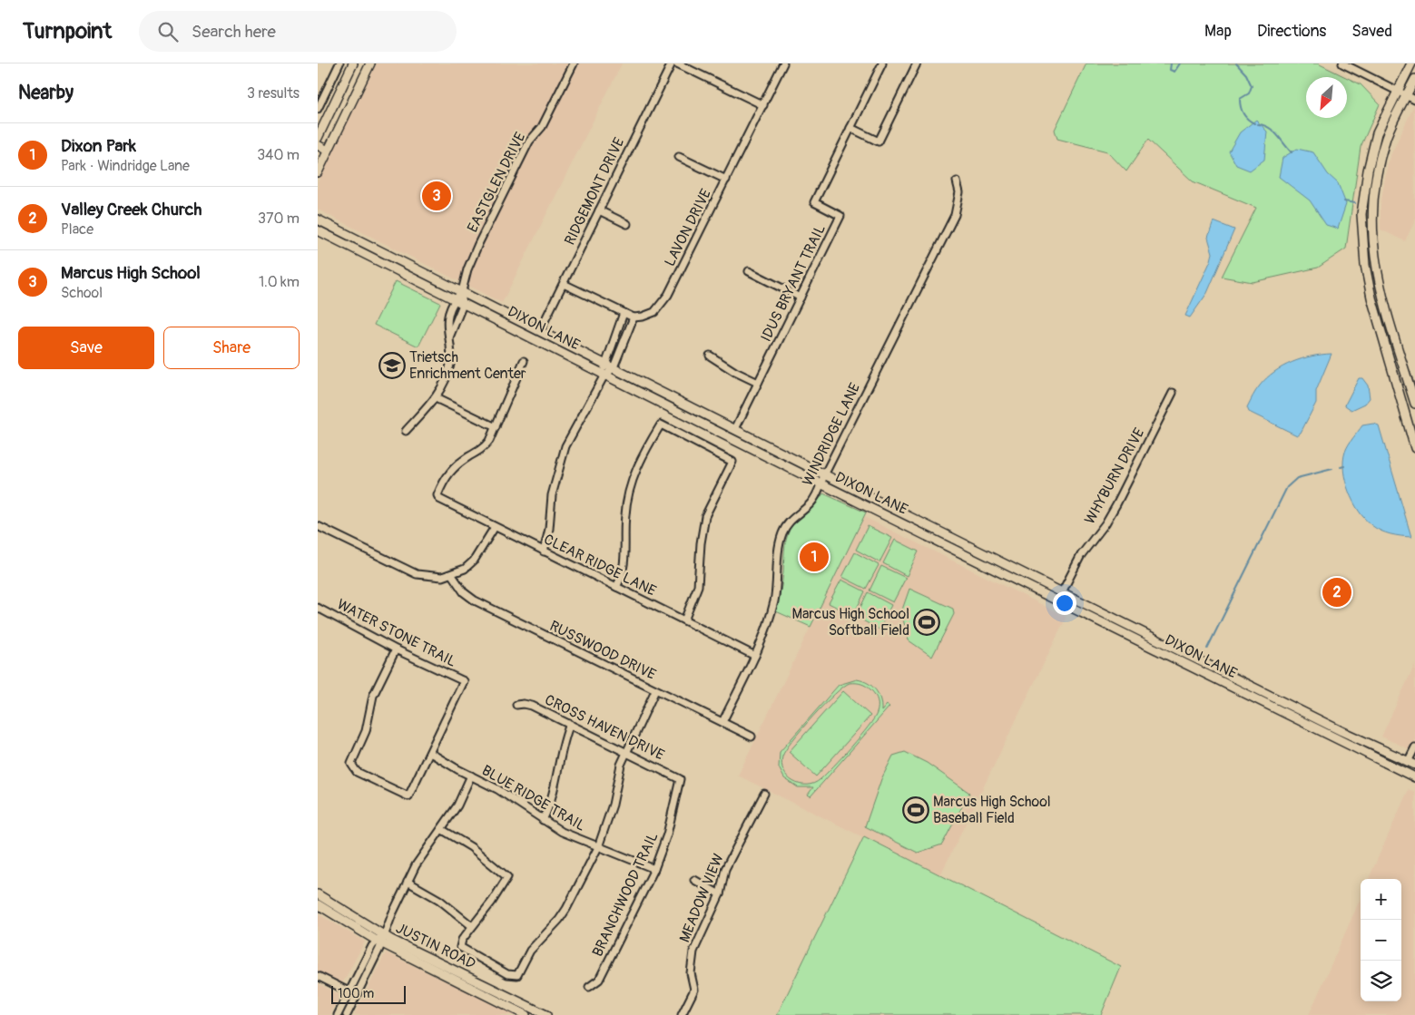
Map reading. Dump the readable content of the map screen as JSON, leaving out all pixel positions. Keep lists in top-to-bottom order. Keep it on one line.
{"streets":{"main road":["DIXON LANE","JUSTIN ROAD"],"street":["EASTGLEN DRIVE","RIDGEMONT DRIVE","LAVON DRIVE","IDUS BRYANT TRAIL","WINDRIDGE LANE","WHYBURN DRIVE","CLEAR RIDGE LANE","WATER STONE TRAIL","RUSSWOOD DRIVE","CROSS HAVEN DRIVE","BLUE RIDGE TRAIL","BRANCHWOOD TRAIL","MEADOW VIEW"]},"crossings":[["EASTGLEN DRIVE","DIXON LANE"],["RIDGEMONT DRIVE","DIXON LANE"],["IDUS BRYANT TRAIL","DIXON LANE"],["DIXON LANE","WINDRIDGE LANE"],["DIXON LANE","WHYBURN DRIVE"],["WINDRIDGE LANE","CLEAR RIDGE LANE"],["WINDRIDGE LANE","RUSSWOOD DRIVE"],["WATER STONE TRAIL","BLUE RIDGE TRAIL"],["CROSS HAVEN DRIVE","BRANCHWOOD TRAIL"],["BLUE RIDGE TRAIL","BRANCHWOOD TRAIL"]],"places":{"school or university":["Trietsch Enrichment Center"],"sports":["Marcus High School Softball Field","Marcus High School Baseball Field"]},"scale_bar":"100 m","north":"bottom left","page":{"header":"Turnpoint","search":"Search here","nav":["Map","Directions","Saved"],"heading":["Nearby","3 results"],"list":[{"mark":"1","name":"Dixon Park","note":"Park · Windridge Lane","value":"340 m"},{"mark":"2","name":"Valley Creek Church","note":"Place","value":"370 m"},{"mark":"3","name":"Marcus High School","note":"School","value":"1.0 km"}],"pins":["3","1","2"],"buttons":["Save","Share"],"map_buttons":["+","−"],"scale":"100 m"}}
